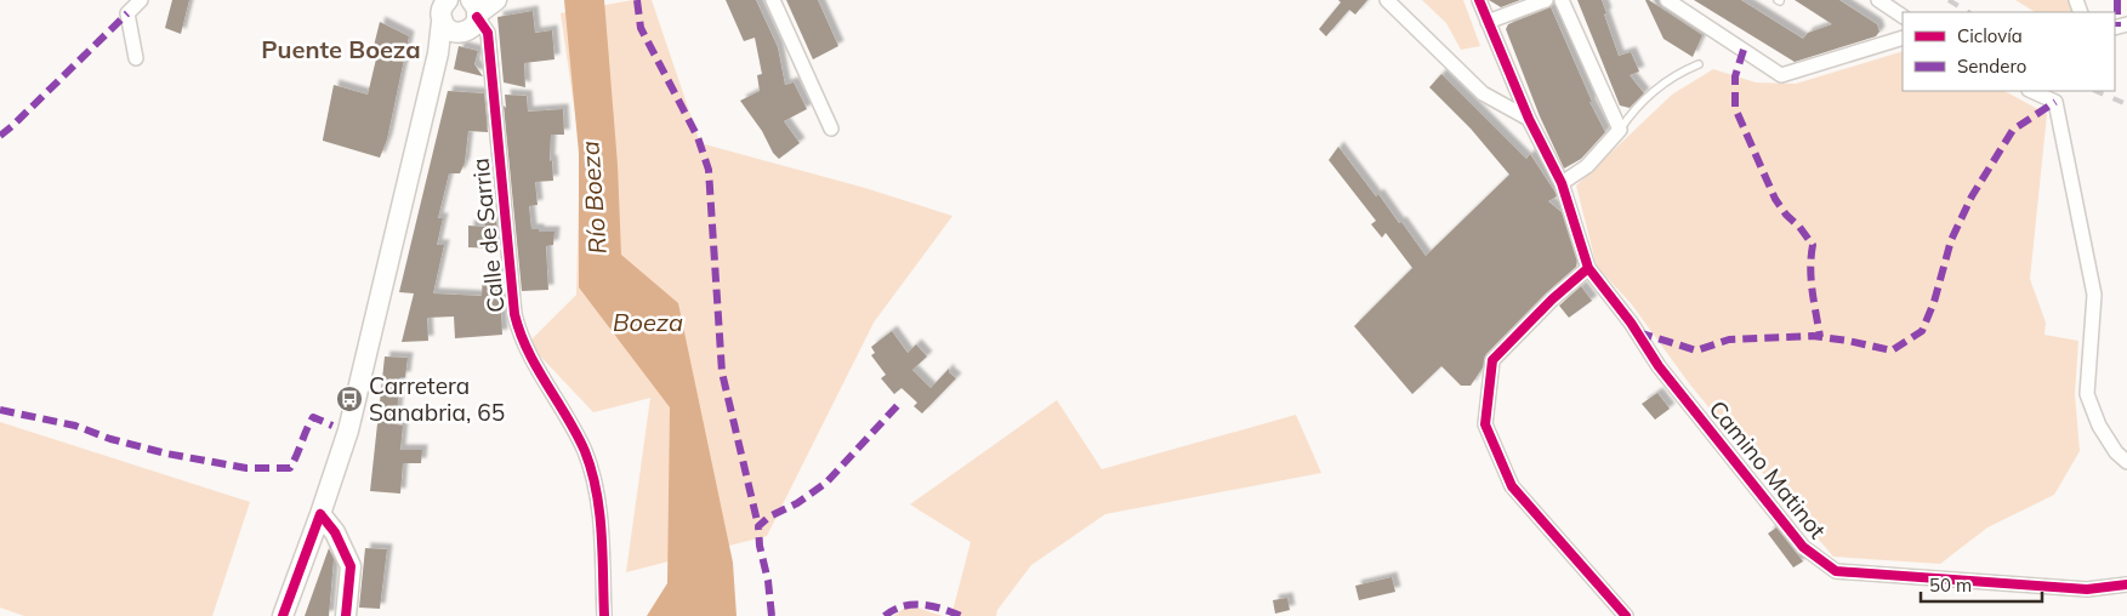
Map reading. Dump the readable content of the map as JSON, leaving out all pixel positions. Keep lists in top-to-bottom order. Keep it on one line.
{"streets":{"street":["Calle de Sarria","Camino Matinot"]},"districts":["Puente Boeza"],"water":["Río Boeza","Boeza"],"places":{"bus stop":["Carretera Sanabria, 65"]},"legend":["Ciclovía","Sendero"],"scale_bar":"50 m"}
